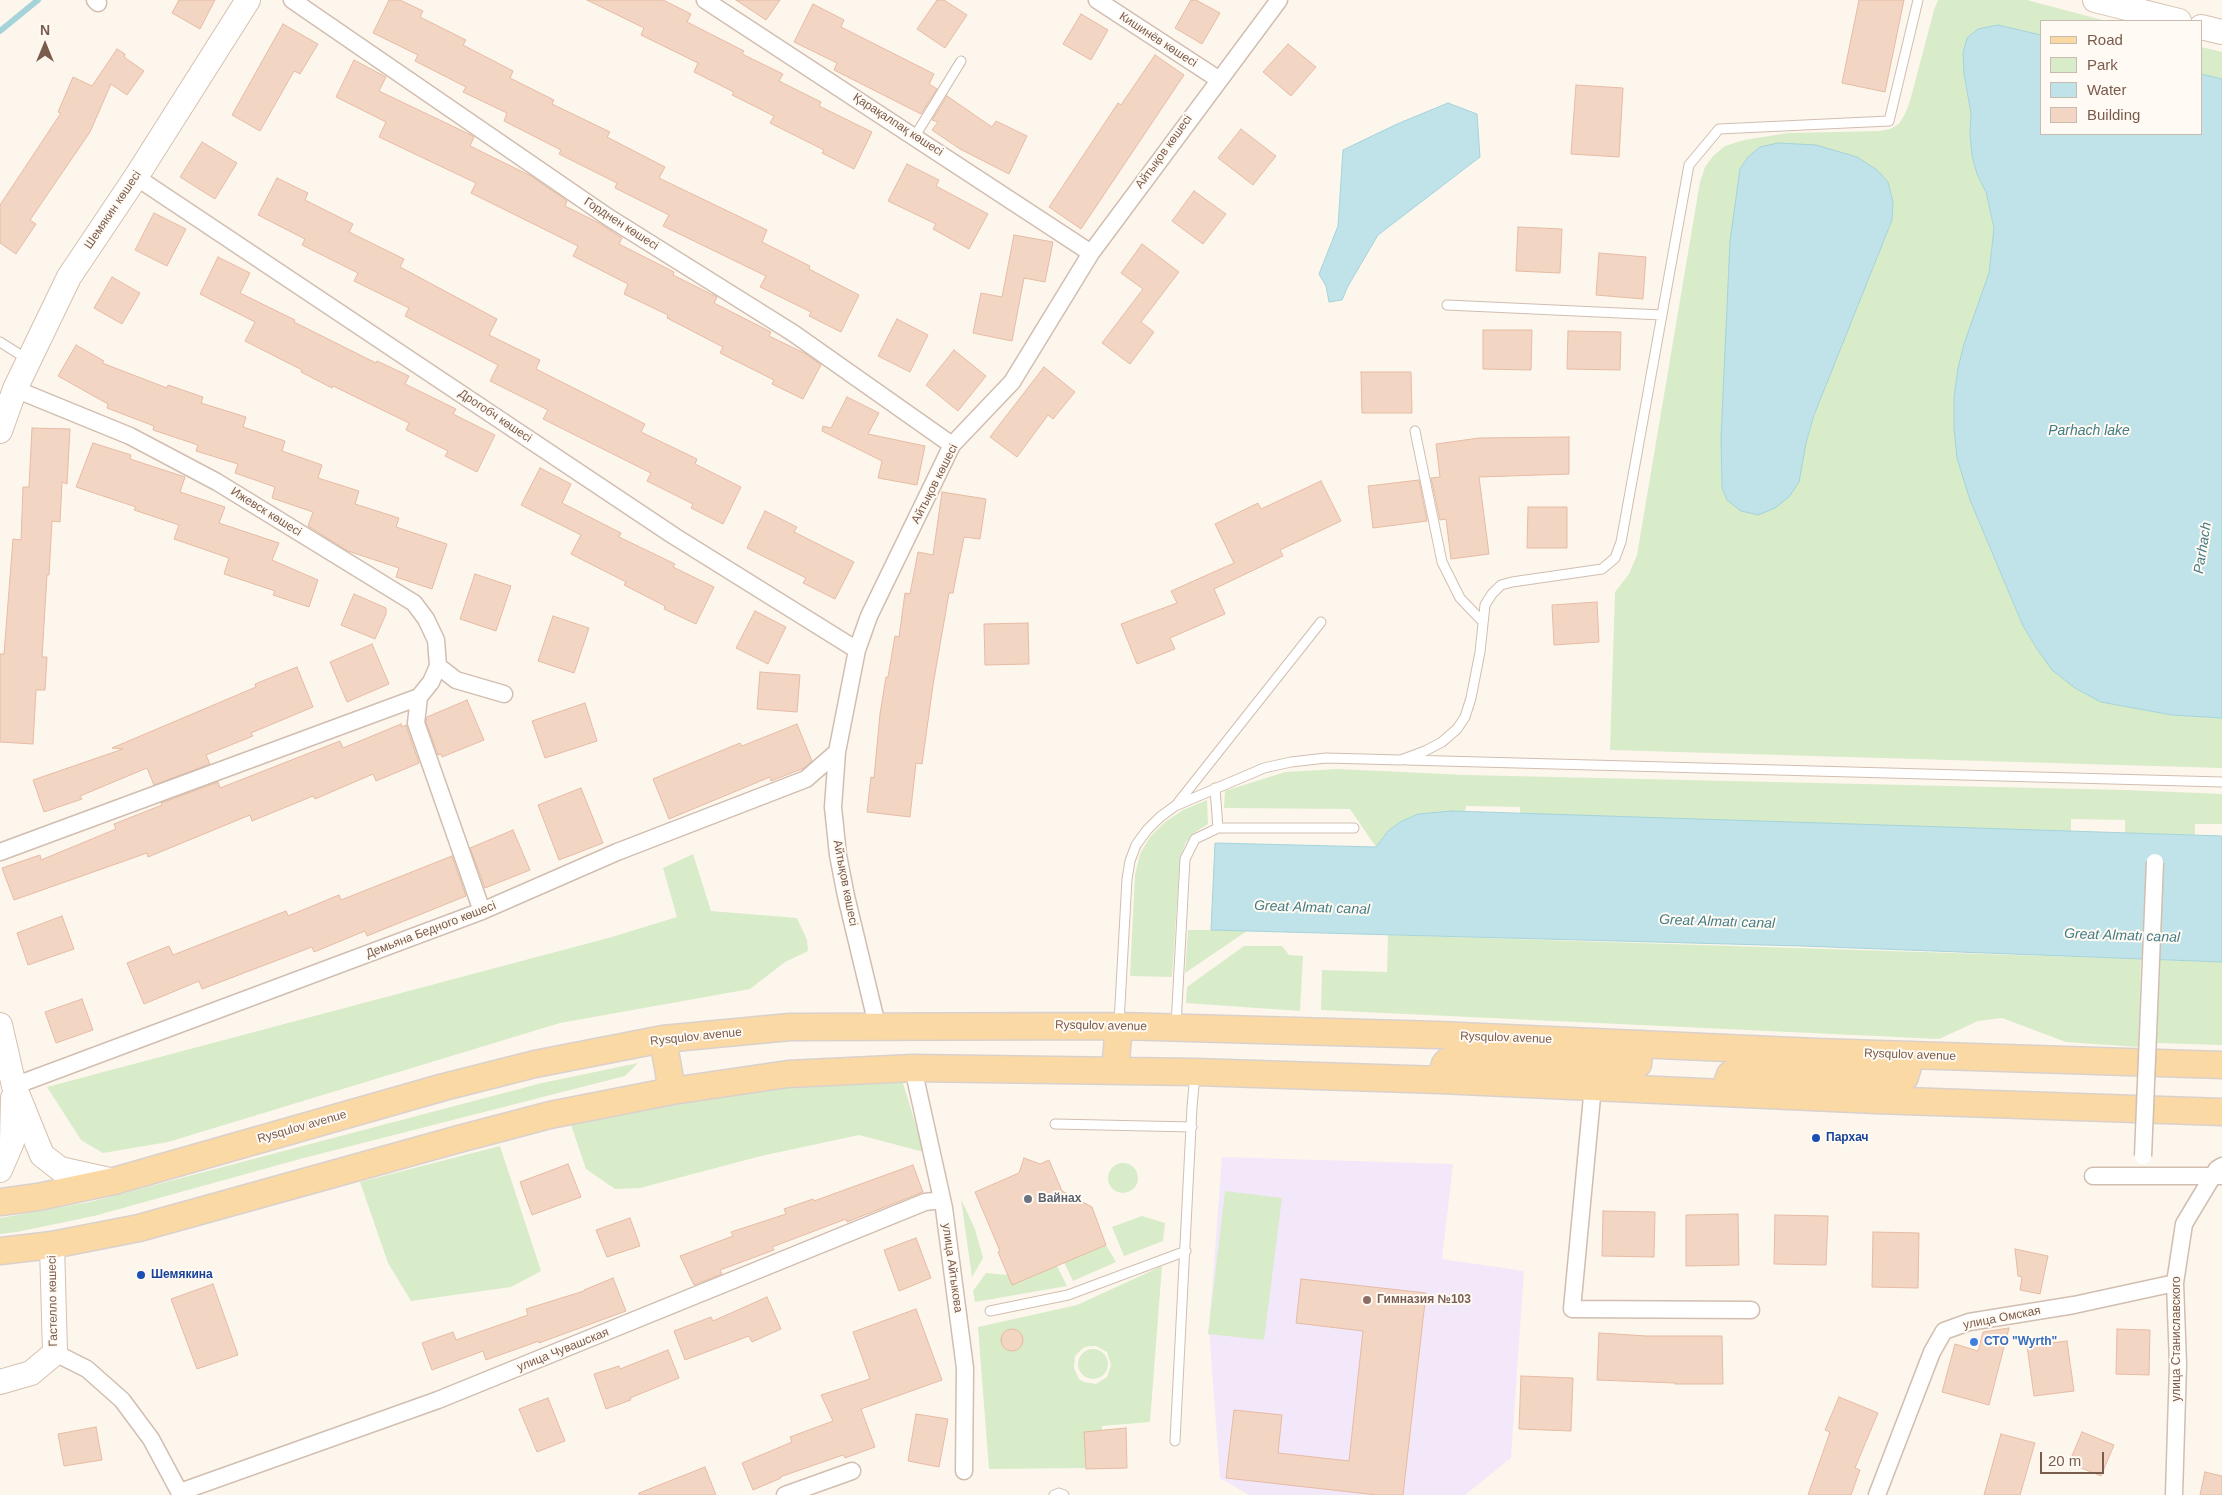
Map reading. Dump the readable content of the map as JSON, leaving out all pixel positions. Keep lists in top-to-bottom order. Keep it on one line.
{"streets":{"main road":["Шемякин көшесі","Rysqulov avenue","Гастелло көшесі"],"street":["Кишинёв көшесі","Қарақалпақ көшесі","Айтықов көшесі","Горднен көшесі","Дрогобч көшесі","Ижевск көшесі","Демьяна Бедного көшесі","улица Айтыкова","улица Омская","улица Станиславского","улица Чувашская"]},"crossings":[["Кишинёв көшесі","Айтықов көшесі"],["Қарақалпақ көшесі","Айтықов көшесі"],["Айтықов көшесі","Горднен көшесі"],["Айтықов көшесі","Дрогобч көшесі"],["Айтықов көшесі","Демьяна Бедного көшесі"],["Айтықов көшесі","Rysqulov avenue"],["Шемякин көшесі","Дрогобч көшесі"],["Шемякин көшесі","Ижевск көшесі"],["улица Айтыкова","улица Чувашская"],["улица Омская","улица Станиславского"]],"water":["Parhach lake","Parhach","Great Almatı canal"],"places":["Пархач","Вайнах","Шемякина","Гимназия №103","СТО \"Wyrth\""],"legend":["Road","Park","Water","Building"],"scale_bar":"20 m","north":"top"}
